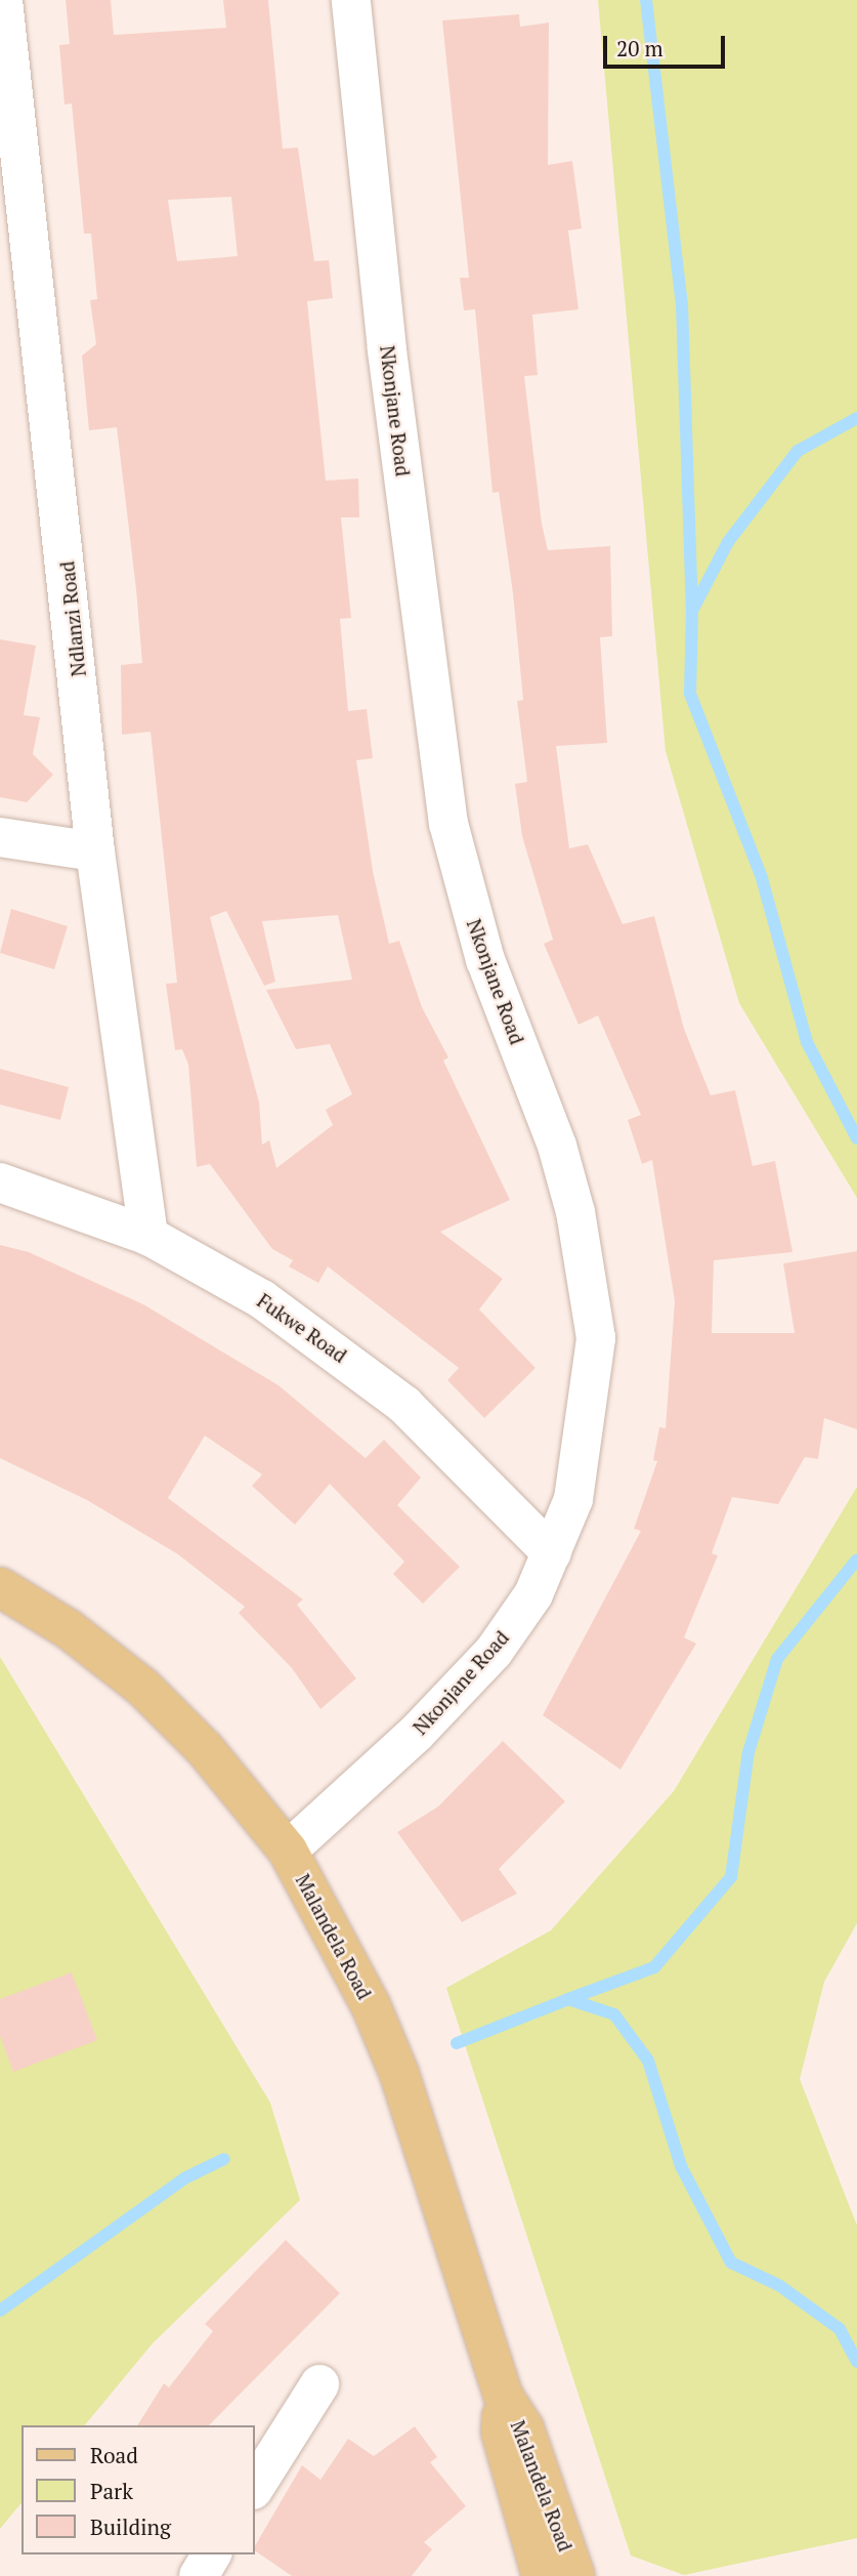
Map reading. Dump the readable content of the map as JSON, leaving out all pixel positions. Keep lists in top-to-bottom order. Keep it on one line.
{"streets":{"main road":["Malandela Road"],"street":["Nkonjane Road","Ndlanzi Road","Fukwe Road"]},"crossings":[["Nkonjane Road","Fukwe Road"],["Nkonjane Road","Malandela Road"],["Ndlanzi Road","Fukwe Road"]],"legend":["Road","Park","Building"],"scale_bar":"20 m"}
